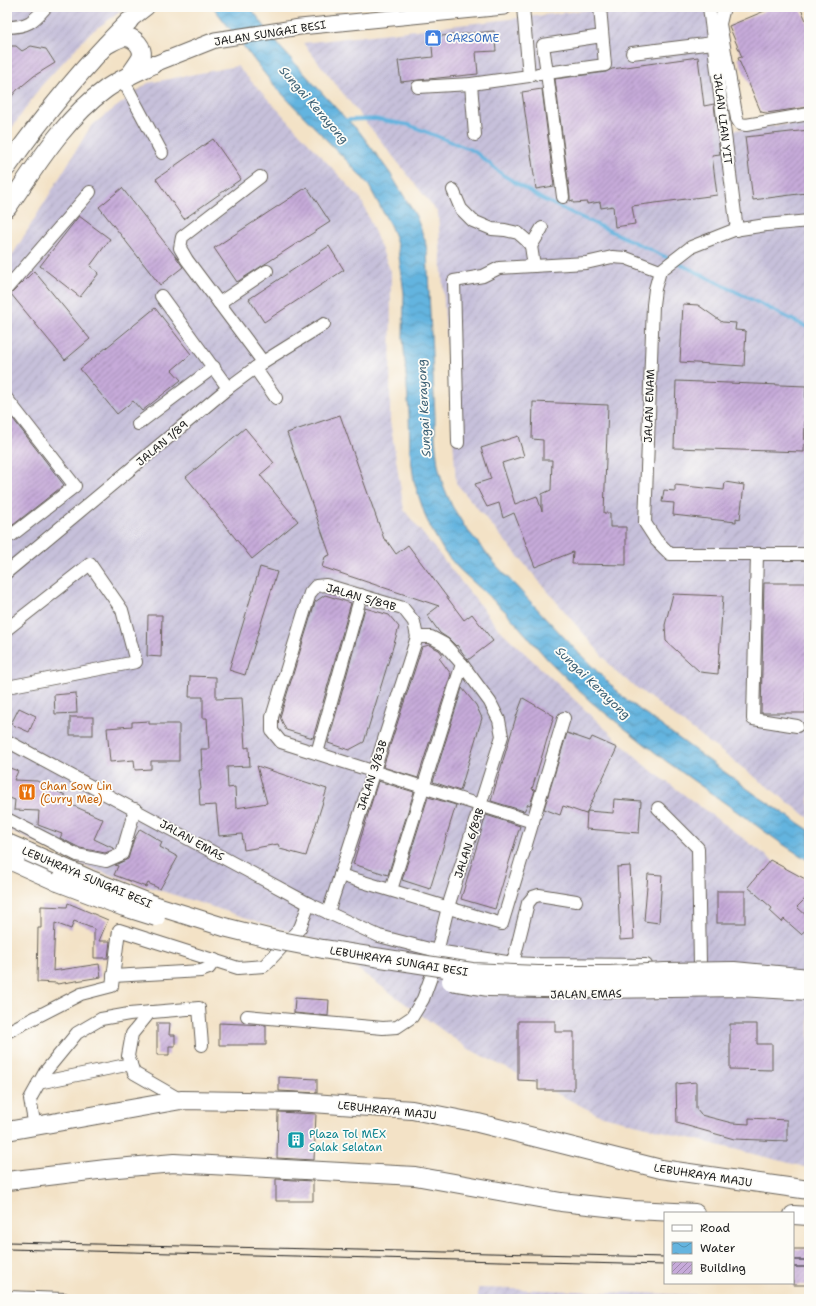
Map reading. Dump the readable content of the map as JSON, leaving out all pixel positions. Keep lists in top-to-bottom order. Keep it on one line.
{"streets":{"highway":["JALAN SUNGAI BESI","LEBUHRAYA SUNGAI BESI","LEBUHRAYA MAJU"],"street":["JALAN LIAN YIT","JALAN ENAM","JALAN 1/89","JALAN 5/89B","JALAN 3/83B","JALAN EMAS","JALAN 6/89B"]},"crossings":[["JALAN 5/89B","JALAN 3/83B"],["JALAN 5/89B","JALAN 6/89B"],["JALAN 3/83B","JALAN EMAS"],["JALAN EMAS","JALAN 6/89B"],["JALAN EMAS","LEBUHRAYA SUNGAI BESI"]],"water":["Sungai Kerayong"],"places":{"shop":["CARSOME"],"restaurant":["Chan Sow Lin (Curry Mee)"],"building":["Plaza Tol MEX Salak Selatan"]},"legend":["Road","Water","Building"]}
